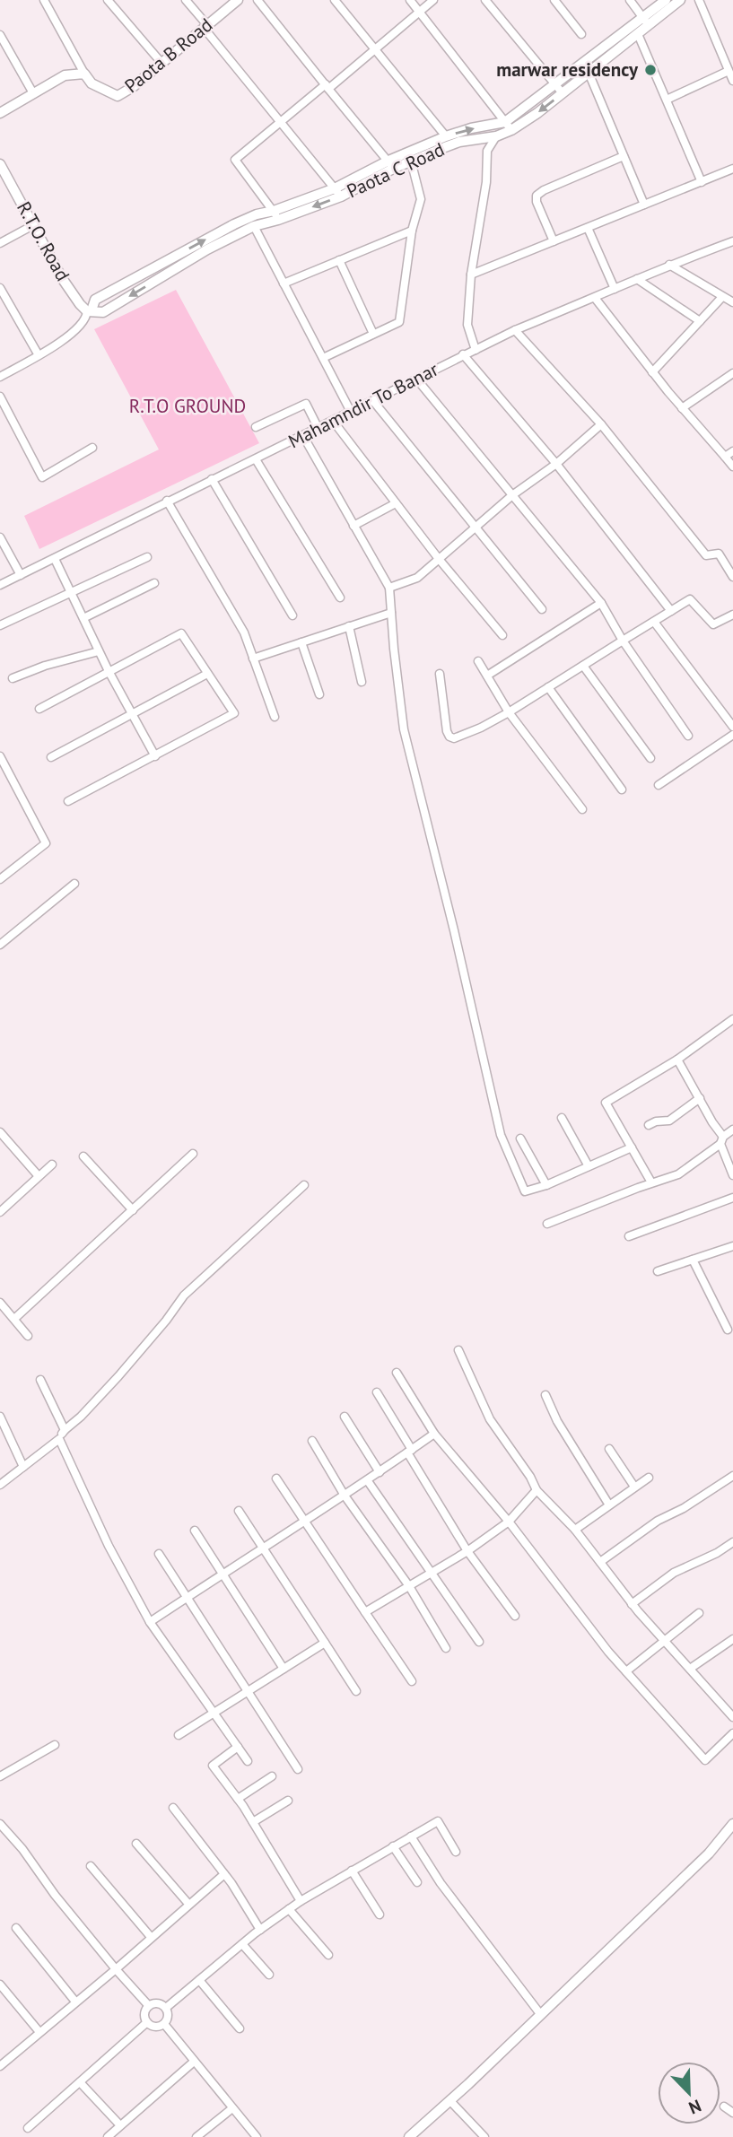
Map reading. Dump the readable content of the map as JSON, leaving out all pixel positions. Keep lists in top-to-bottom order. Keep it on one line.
{"streets":{"street":["Paota B Road","Paota C Road","R.T.O. Road","Mahamndir To Banar"]},"crossings":[["Paota C Road","R.T.O. Road"]],"parks":["R.T.O GROUND"],"places":["marwar residency"],"north":"bottom right"}
